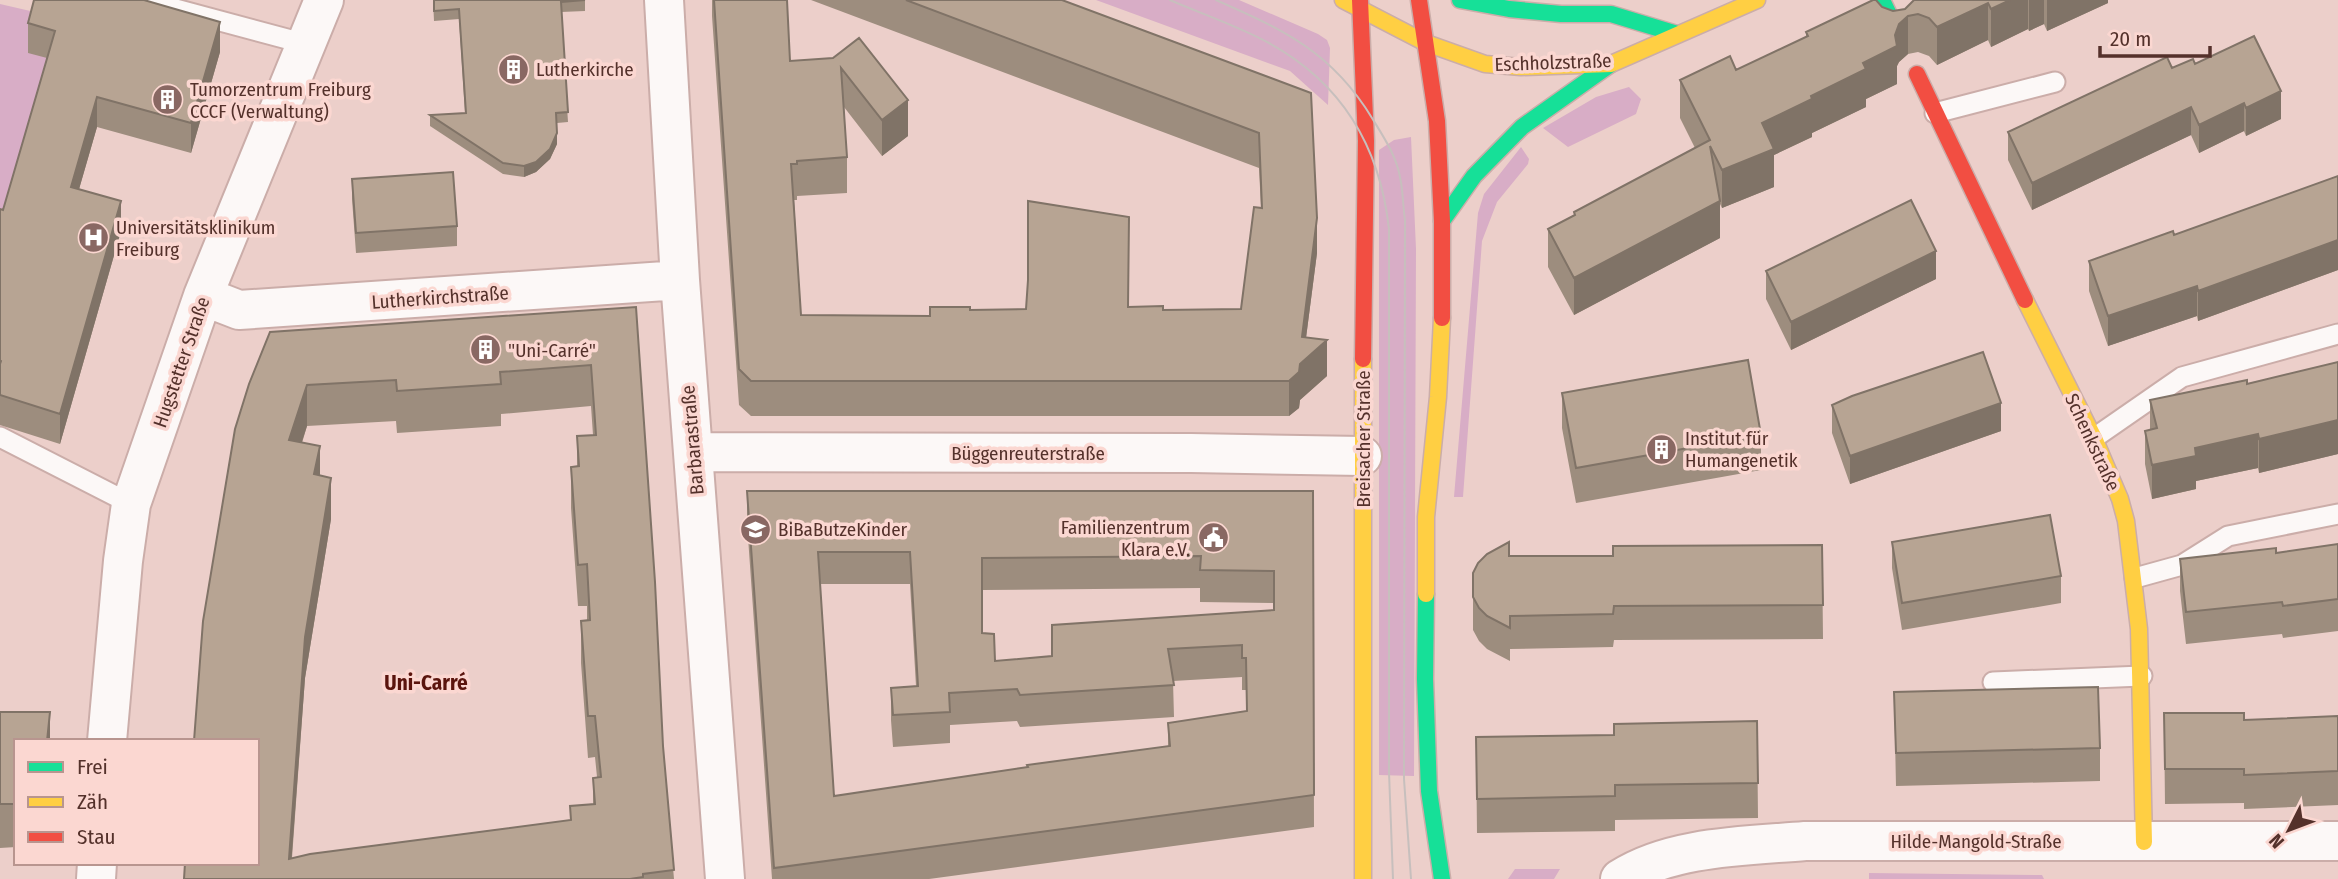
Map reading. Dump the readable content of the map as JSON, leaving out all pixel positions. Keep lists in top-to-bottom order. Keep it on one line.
{"streets":{"main road":["Eschholzstraße","Breisacher Straße","Schenkstraße"],"street":["Lutherkirchstraße","Hugstetter Straße","Barbarastraße","Büggenreuterstraße","Hilde-Mangold-Straße"]},"crossings":[["Eschholzstraße","Breisacher Straße"],["Lutherkirchstraße","Hugstetter Straße"],["Lutherkirchstraße","Barbarastraße"],["Breisacher Straße","Büggenreuterstraße"],["Barbarastraße","Büggenreuterstraße"],["Schenkstraße","Hilde-Mangold-Straße"]],"districts":["Uni-Carré"],"places":{"building":["Lutherkirche","Tumorzentrum Freiburg CCCF (Verwaltung)","\"Uni-Carré\"","Institut für Humangenetik"],"hospital":["Universitätsklinikum Freiburg"],"school or university":["BiBaButzeKinder"],"public building":["Familienzentrum Klara e.V."]},"legend":["Frei","Zäh","Stau"],"scale_bar":"20 m","north":"bottom left"}
